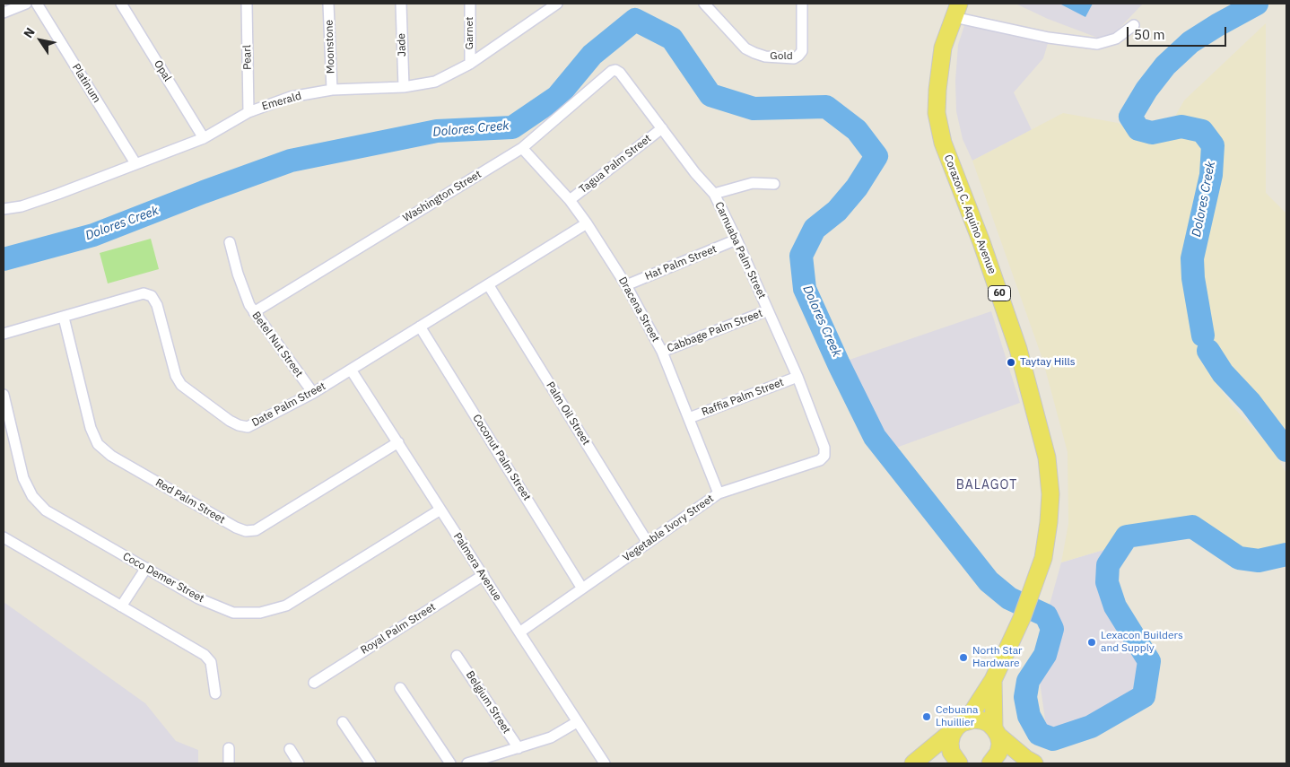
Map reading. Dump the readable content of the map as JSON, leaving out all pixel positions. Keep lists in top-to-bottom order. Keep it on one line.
{"streets":{"main road":["Corazon C. Aquino Avenue","60"],"street":["Garnet","Jade","Moonstone","Gold","Pearl","Opal","Platinum","Emerald","Tagua Palm Street","Washington Street","Carnuaba Palm Street","Hat Palm Street","Dracena Street","Cabbage Palm Street","Betel Nut Street","Raffia Palm Street","Date Palm Street","Palm Oil Street","Coconut Palm Street","Red Palm Street","Vegetable Ivory Street","Palmera Avenue","Coco Demer Street","Royal Palm Street","Belgium Street"]},"crossings":[["Garnet","Emerald"],["Jade","Emerald"],["Moonstone","Emerald"],["Pearl","Emerald"],["Opal","Emerald"],["Platinum","Emerald"],["Tagua Palm Street","Carnuaba Palm Street"],["Tagua Palm Street","Dracena Street"],["Washington Street","Carnuaba Palm Street"],["Washington Street","Dracena Street"],["Washington Street","Betel Nut Street"],["Corazon C. Aquino Avenue","60"],["Carnuaba Palm Street","Hat Palm Street"],["Carnuaba Palm Street","Cabbage Palm Street"],["Carnuaba Palm Street","Raffia Palm Street"],["Carnuaba Palm Street","Vegetable Ivory Street"],["Hat Palm Street","Dracena Street"],["Dracena Street","Cabbage Palm Street"],["Dracena Street","Raffia Palm Street"],["Dracena Street","Date Palm Street"],["Dracena Street","Vegetable Ivory Street"],["Betel Nut Street","Date Palm Street"],["Date Palm Street","Palm Oil Street"],["Date Palm Street","Coconut Palm Street"],["Date Palm Street","Red Palm Street"],["Date Palm Street","Palmera Avenue"],["Palm Oil Street","Vegetable Ivory Street"],["Coconut Palm Street","Vegetable Ivory Street"],["Red Palm Street","Palmera Avenue"],["Vegetable Ivory Street","Palmera Avenue"],["Palmera Avenue","Coco Demer Street"],["Palmera Avenue","Royal Palm Street"]],"districts":["BALAGOT"],"water":["Dolores Creek"],"places":["Taytay Hills","Lexacon Builders and Supply","North Star Hardware","Cebuana Lhuillier"],"scale_bar":"50 m","north":"top left"}
